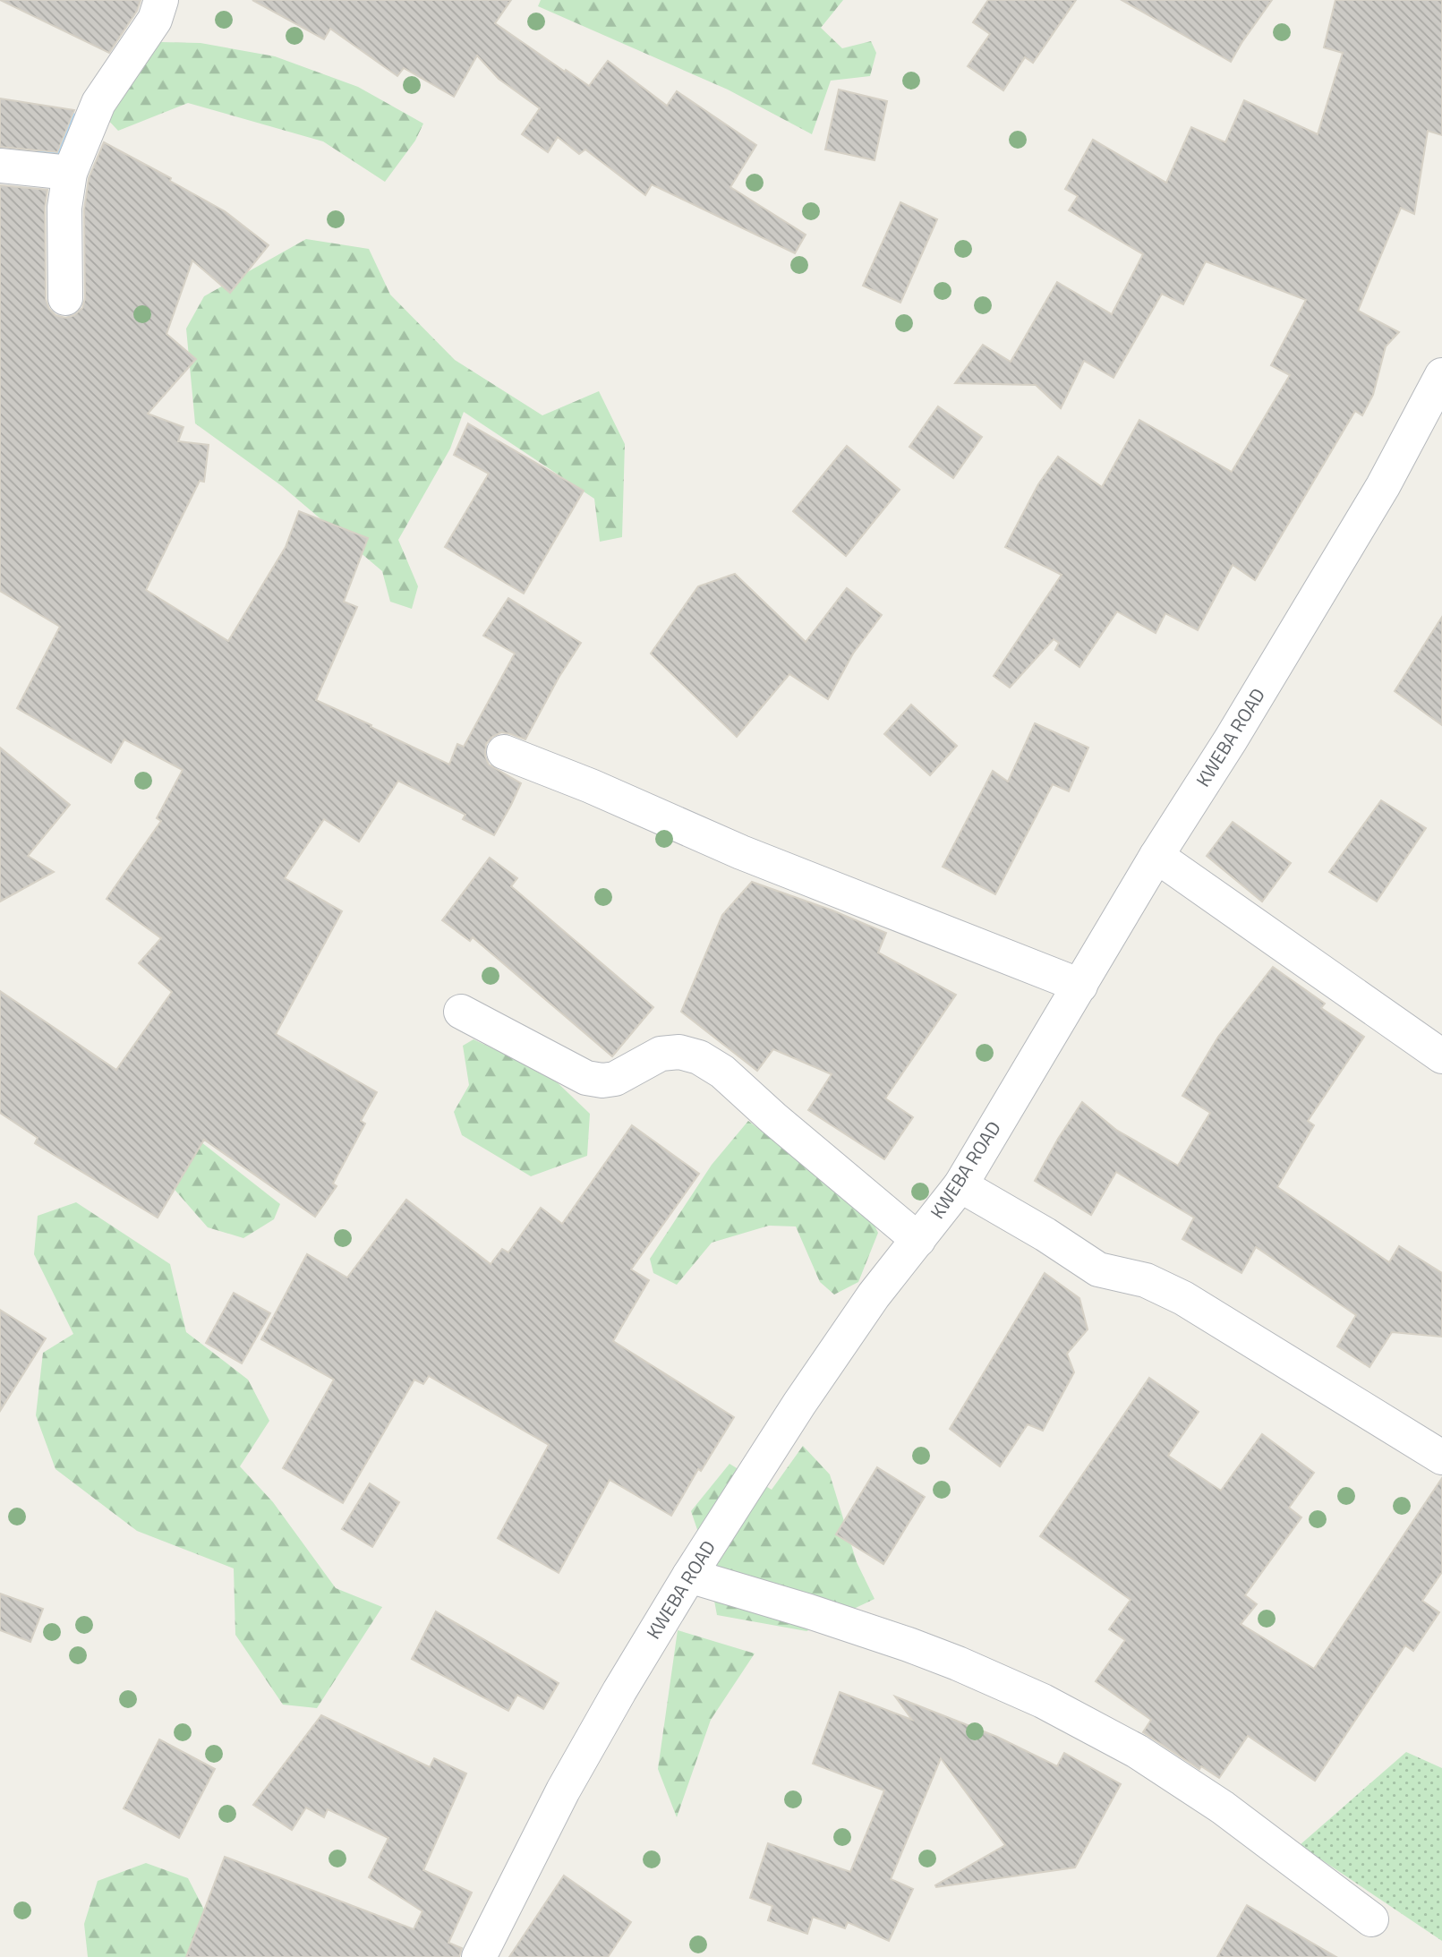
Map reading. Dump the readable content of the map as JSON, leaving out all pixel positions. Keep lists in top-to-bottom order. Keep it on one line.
{"streets":{"street":["KWEBA ROAD"]}}
